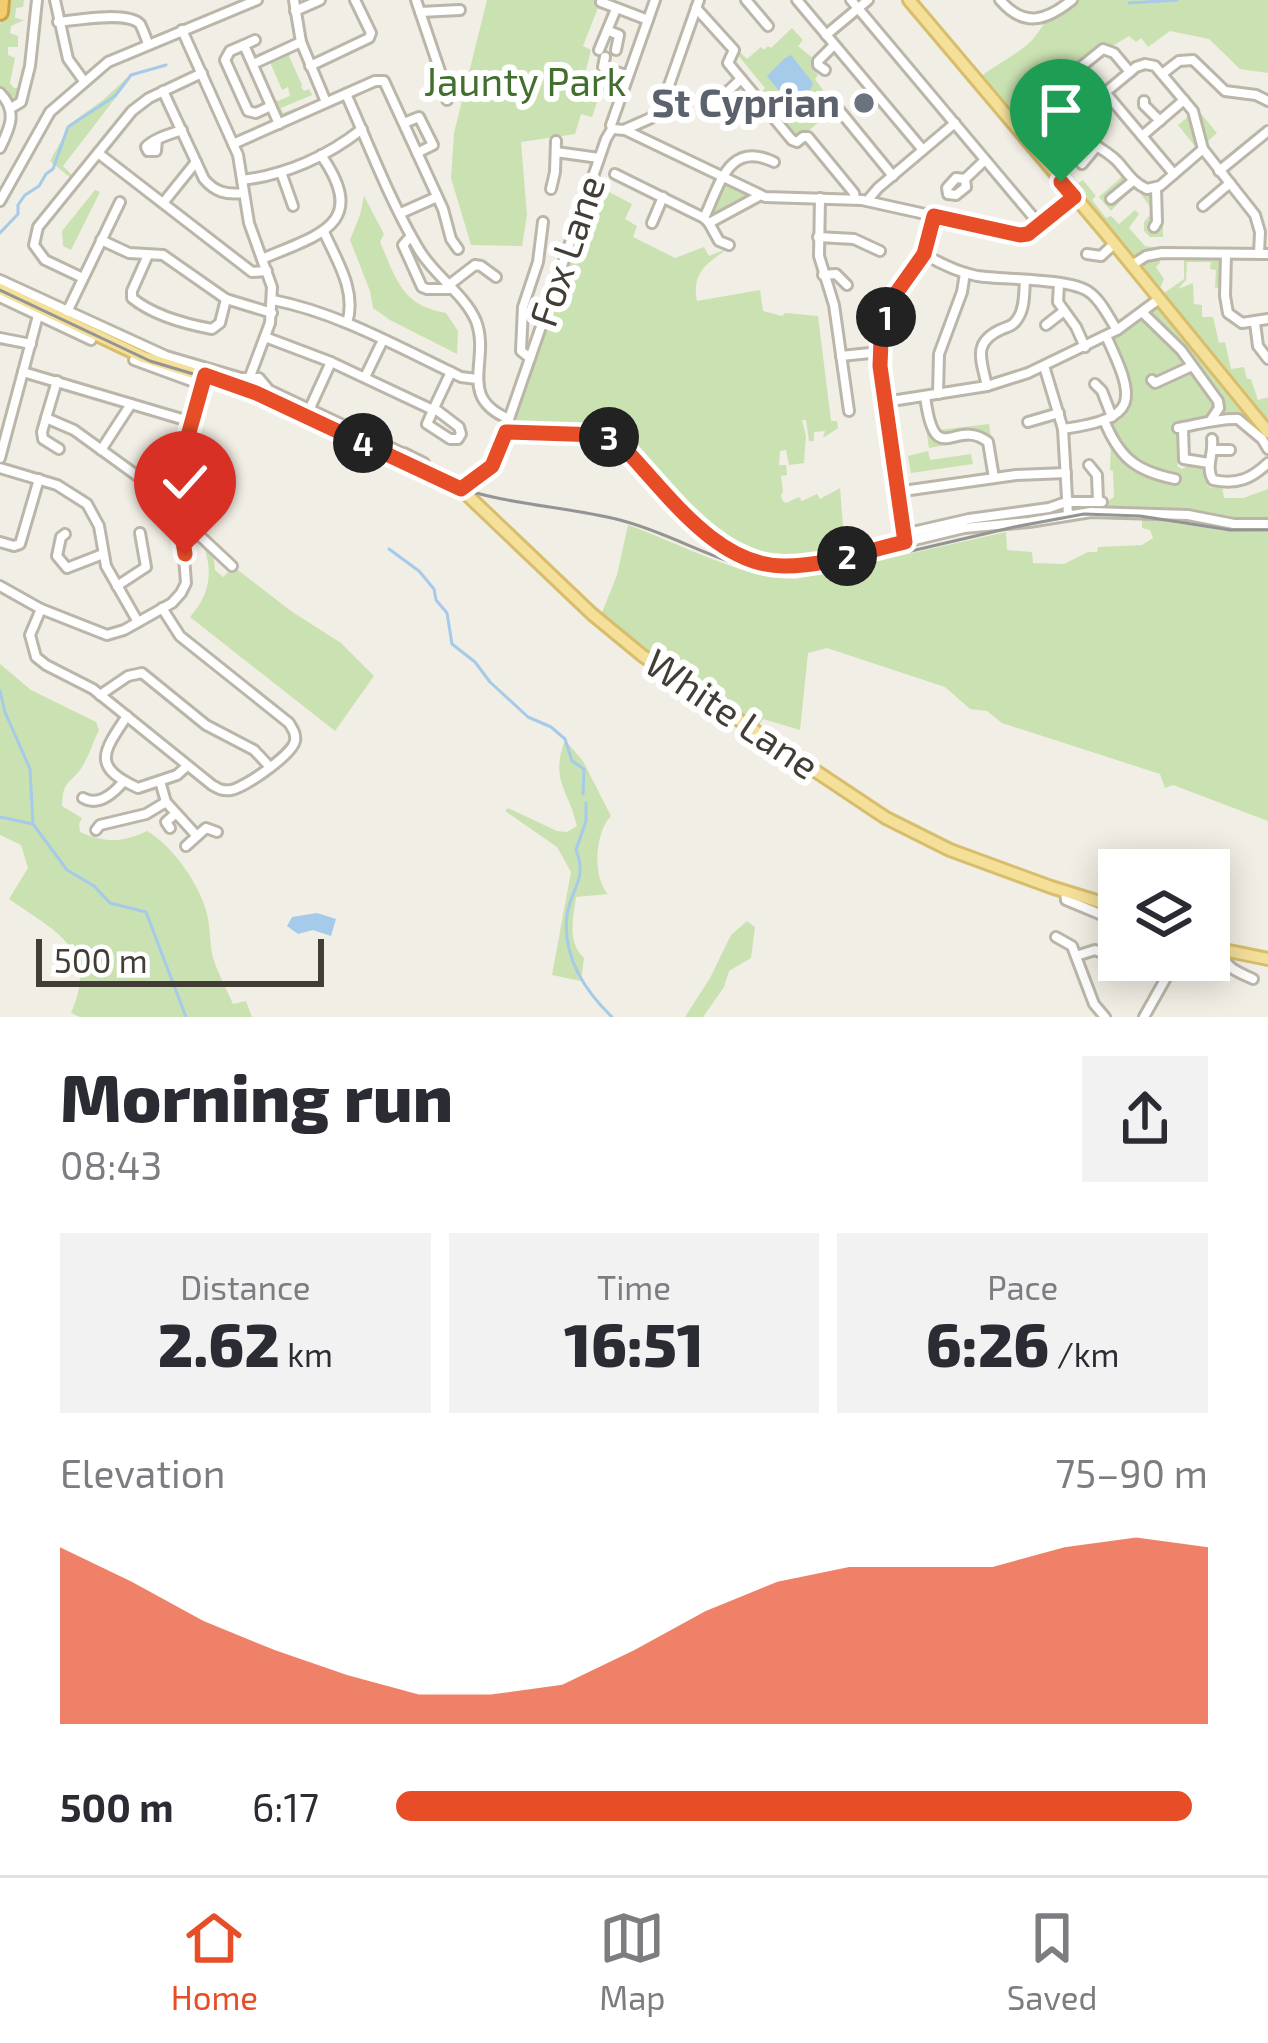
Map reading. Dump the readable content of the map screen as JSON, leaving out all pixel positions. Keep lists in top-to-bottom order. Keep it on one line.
{"streets":{"main road":["White Lane"],"street":["Fox Lane"]},"crossings":[["Fox Lane","White Lane"]],"parks":["Jaunty Park"],"places":["St Cyprian"],"scale_bar":"500 m","page":{"pins":["1","3","4","2"],"scale":"500 m","heading":["Morning run","08:43"],"stats":[["Distance","2.62 km"],["Time","16:51"],["Pace","6:26 /km"]],"chart":["Elevation","75–90 m"],"list":[{"name":"500 m","note":"6:17"}],"tabs":["Home","Map","Saved"]}}
